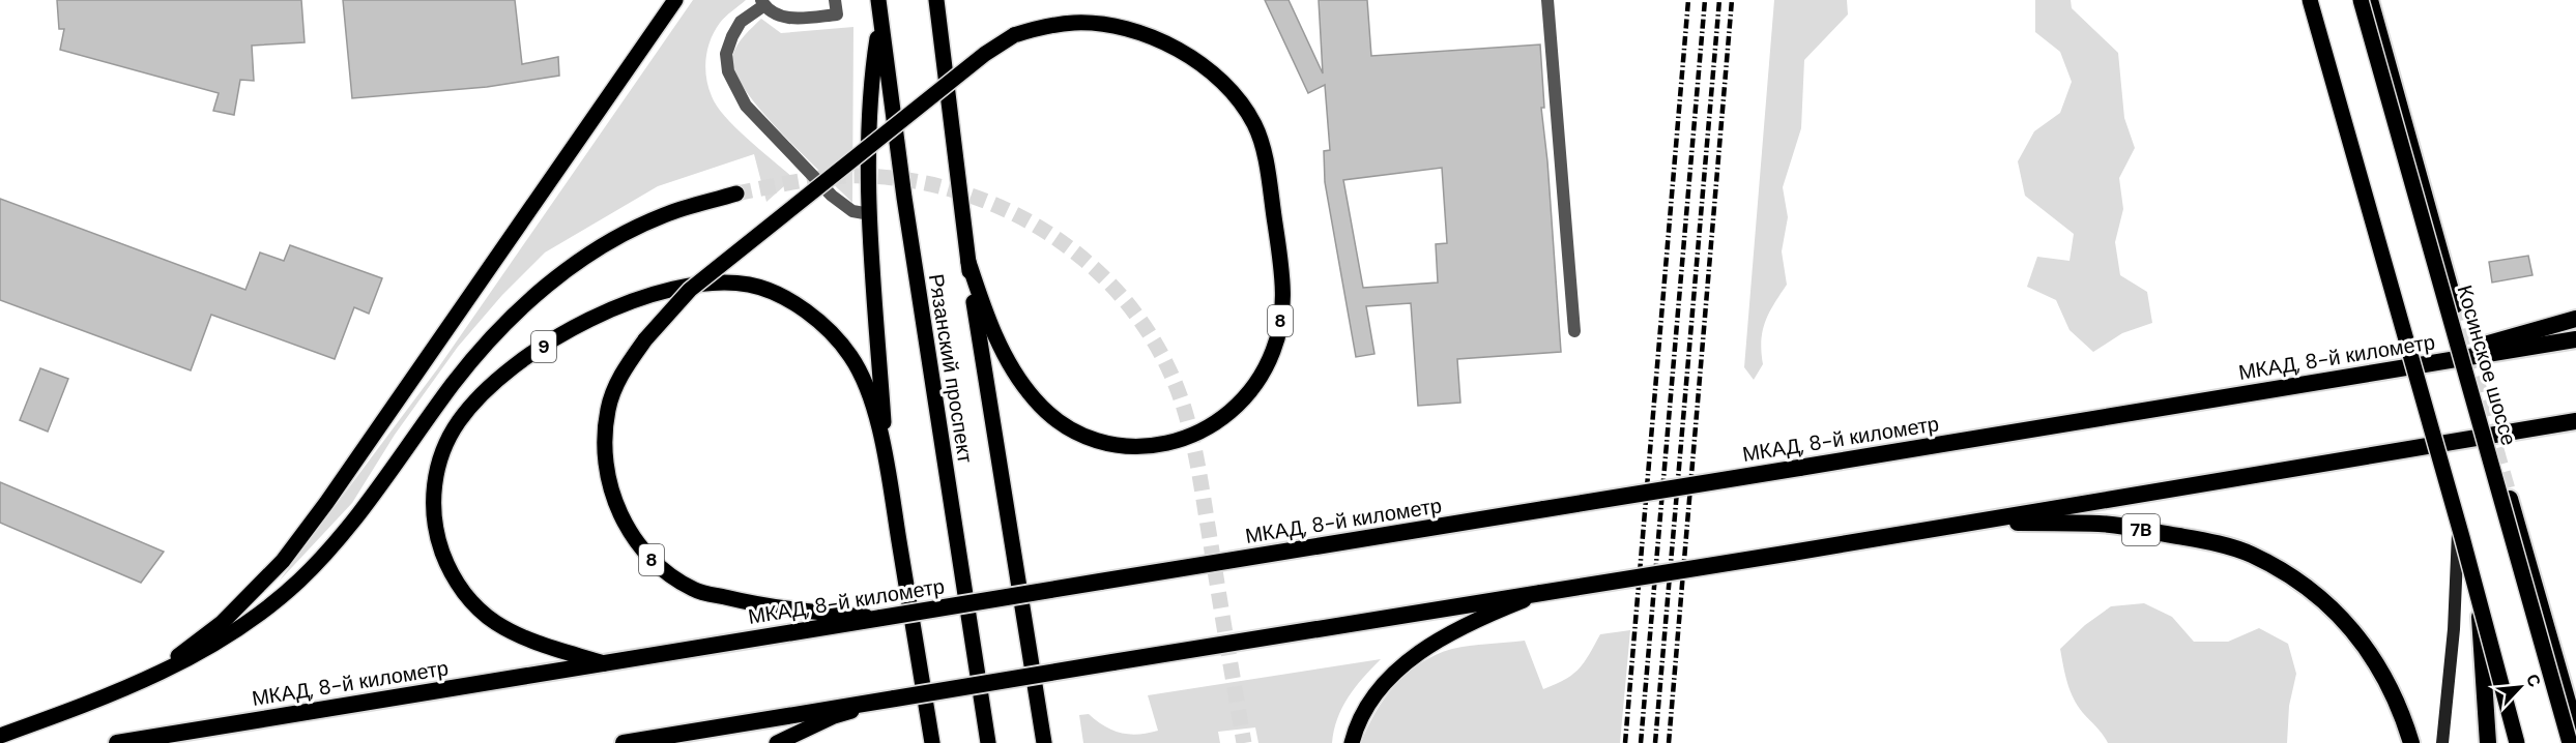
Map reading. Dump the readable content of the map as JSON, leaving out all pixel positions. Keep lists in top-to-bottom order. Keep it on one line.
{"streets":{"highway":["МКАД, 8-й километр","7B"],"main road":["8","9","Косинское шоссе","Рязанский проспект"]},"crossings":[["8","МКАД, 8-й километр"],["8","Рязанский проспект"],["9","МКАД, 8-й километр"]],"north":"top right"}
